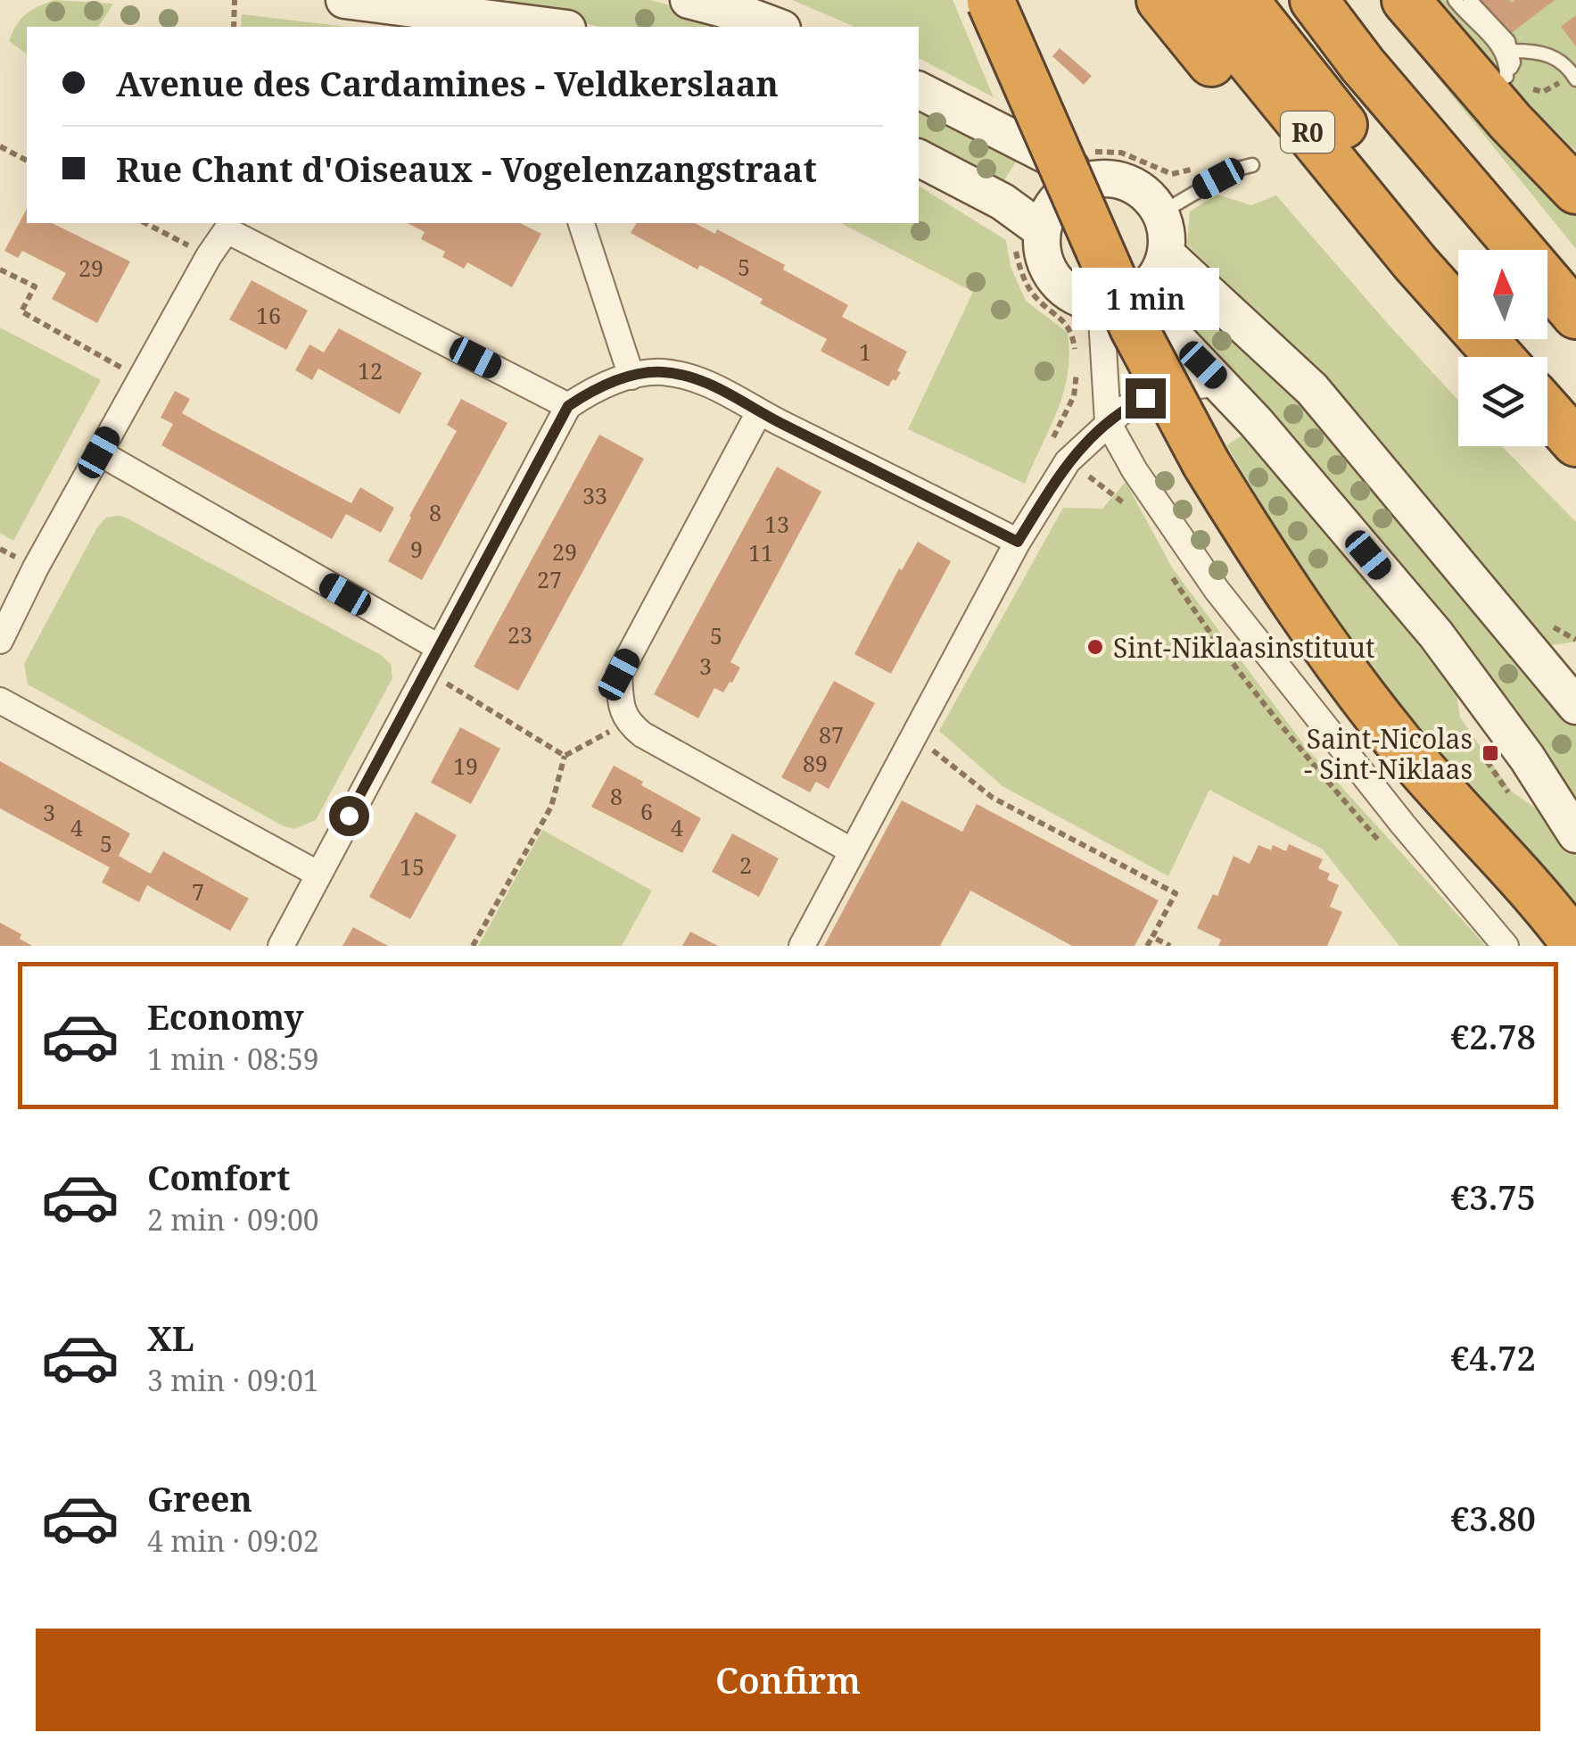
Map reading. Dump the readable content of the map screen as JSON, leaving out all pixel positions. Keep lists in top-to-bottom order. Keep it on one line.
{"streets":{"highway":["R0"]},"places":{"other":["Sint-Niklaasinstituut"],"transit":["Saint-Nicolas - Sint-Niklaas"]},"house_numbers":["5","29","16","1","12","33","8","13","9","29","11","27","23","5","3","87","89","19","8","6","3","4","4","5","2","15","7"],"north":"top","page":{"banner":["Avenue des Cardamines - Veldkerslaan","Rue Chant d'Oiseaux - Vogelenzangstraat"],"bubble":"1 min","list":[{"name":"Economy","note":"1 min · 08:59","value":"€2.78"},{"name":"Comfort","note":"2 min · 09:00","value":"€3.75"},{"name":"XL","note":"3 min · 09:01","value":"€4.72"},{"name":"Green","note":"4 min · 09:02","value":"€3.80"}],"buttons":"Confirm"}}
